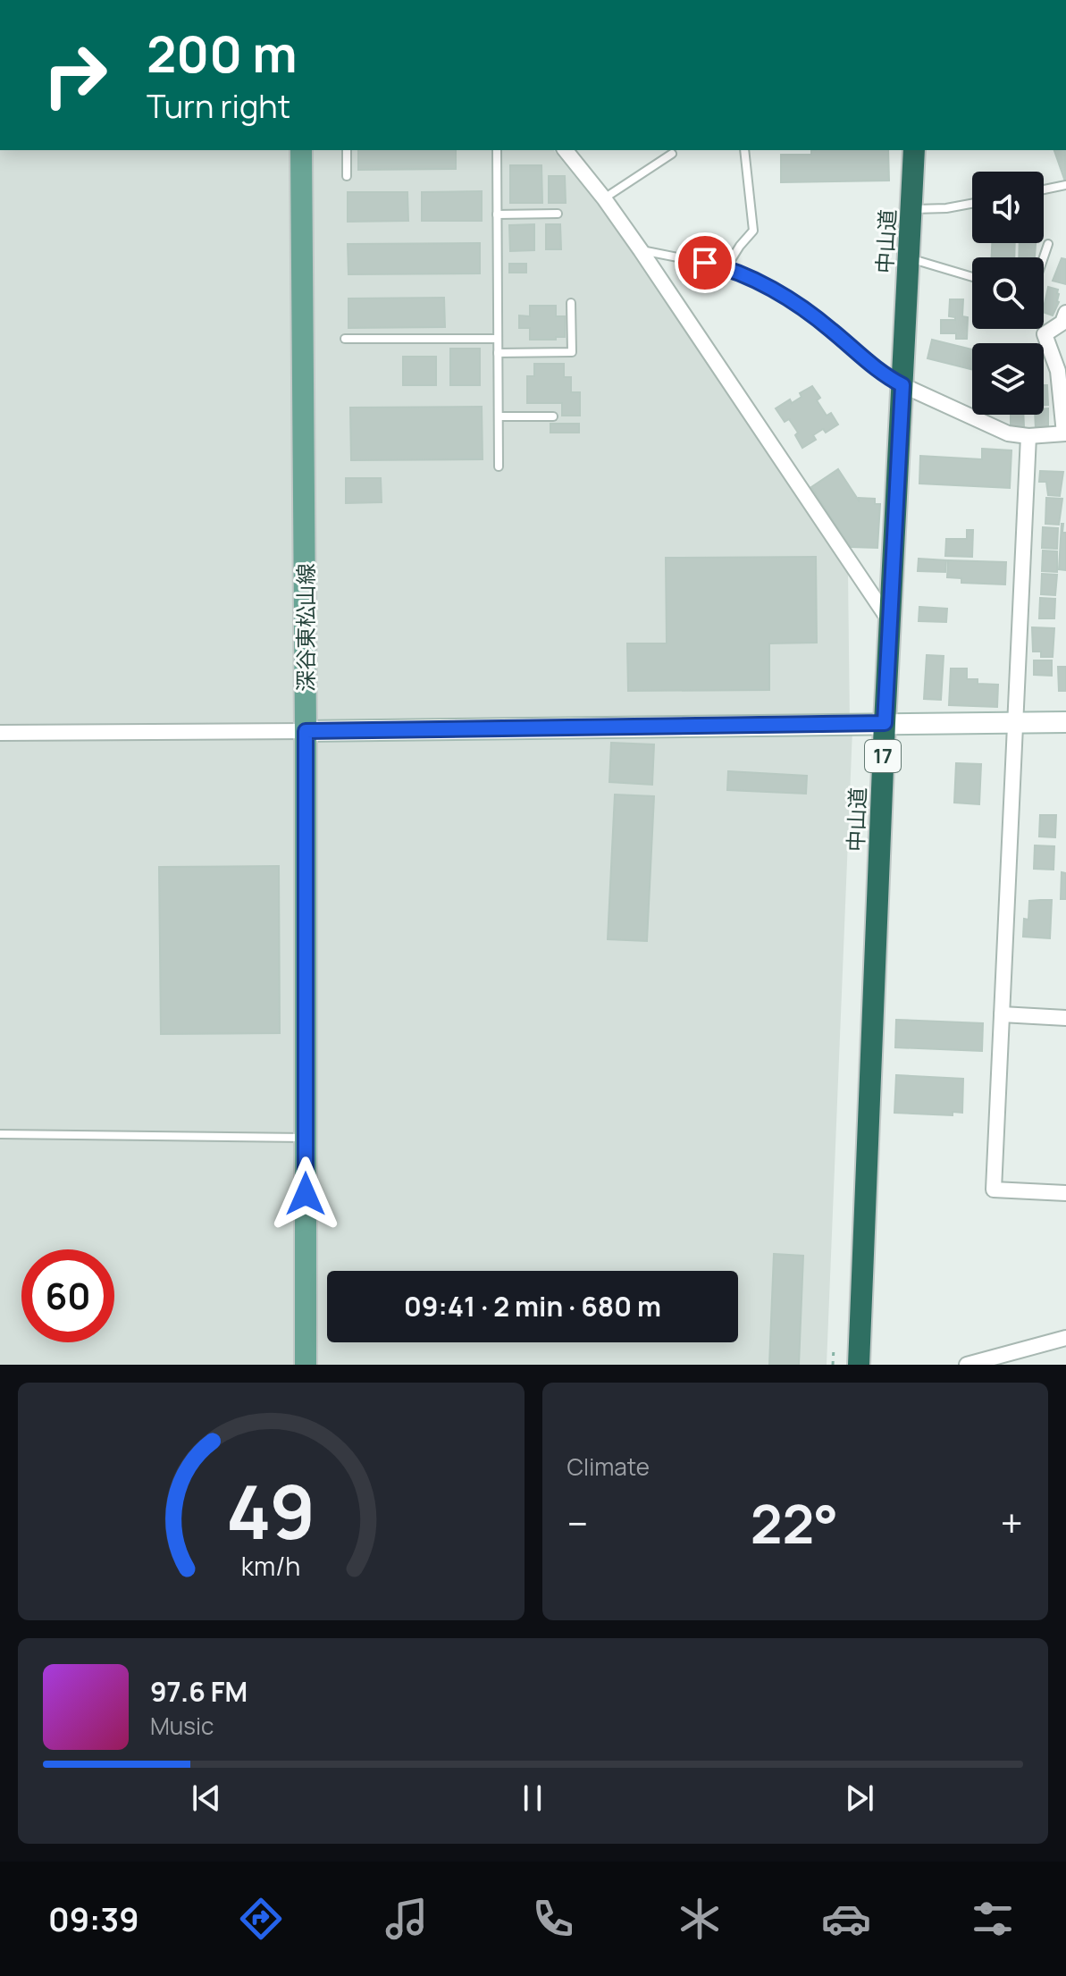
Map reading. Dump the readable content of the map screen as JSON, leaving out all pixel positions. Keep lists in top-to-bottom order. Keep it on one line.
{"streets":{"highway":["中山道","17"],"main road":["深谷東松山線"]},"page":{"turn":["200 m","Turn right"],"limit":"60","trip":"09:41 · 2 min · 680 m","tile":"Climate","heat":["−","22°","+"],"song":["97.6 FM","Music"],"tabs":"09:39","gauge":["49","km/h"]}}
